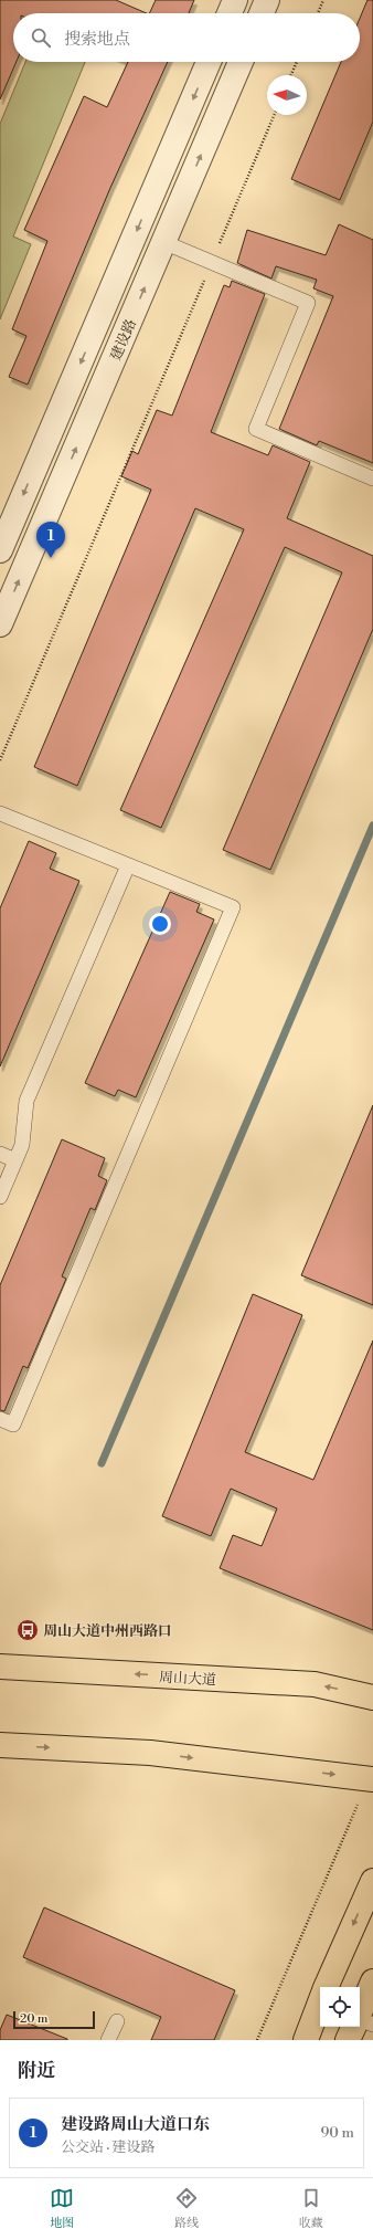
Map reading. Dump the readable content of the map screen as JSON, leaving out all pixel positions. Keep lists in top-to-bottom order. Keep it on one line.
{"streets":{"main road":["周山大道"],"street":["建设路"]},"places":{"bus stop":["周山大道中州西路口"]},"scale_bar":"20 m","north":"left","page":{"search":"搜索地点","pins":"1","scale":"20 m","heading":"附近","list":[{"mark":"1","name":"建设路周山大道口东","note":"公交站 · 建设路","value":"90 m"}],"nav":["地图","路线","收藏"]}}
